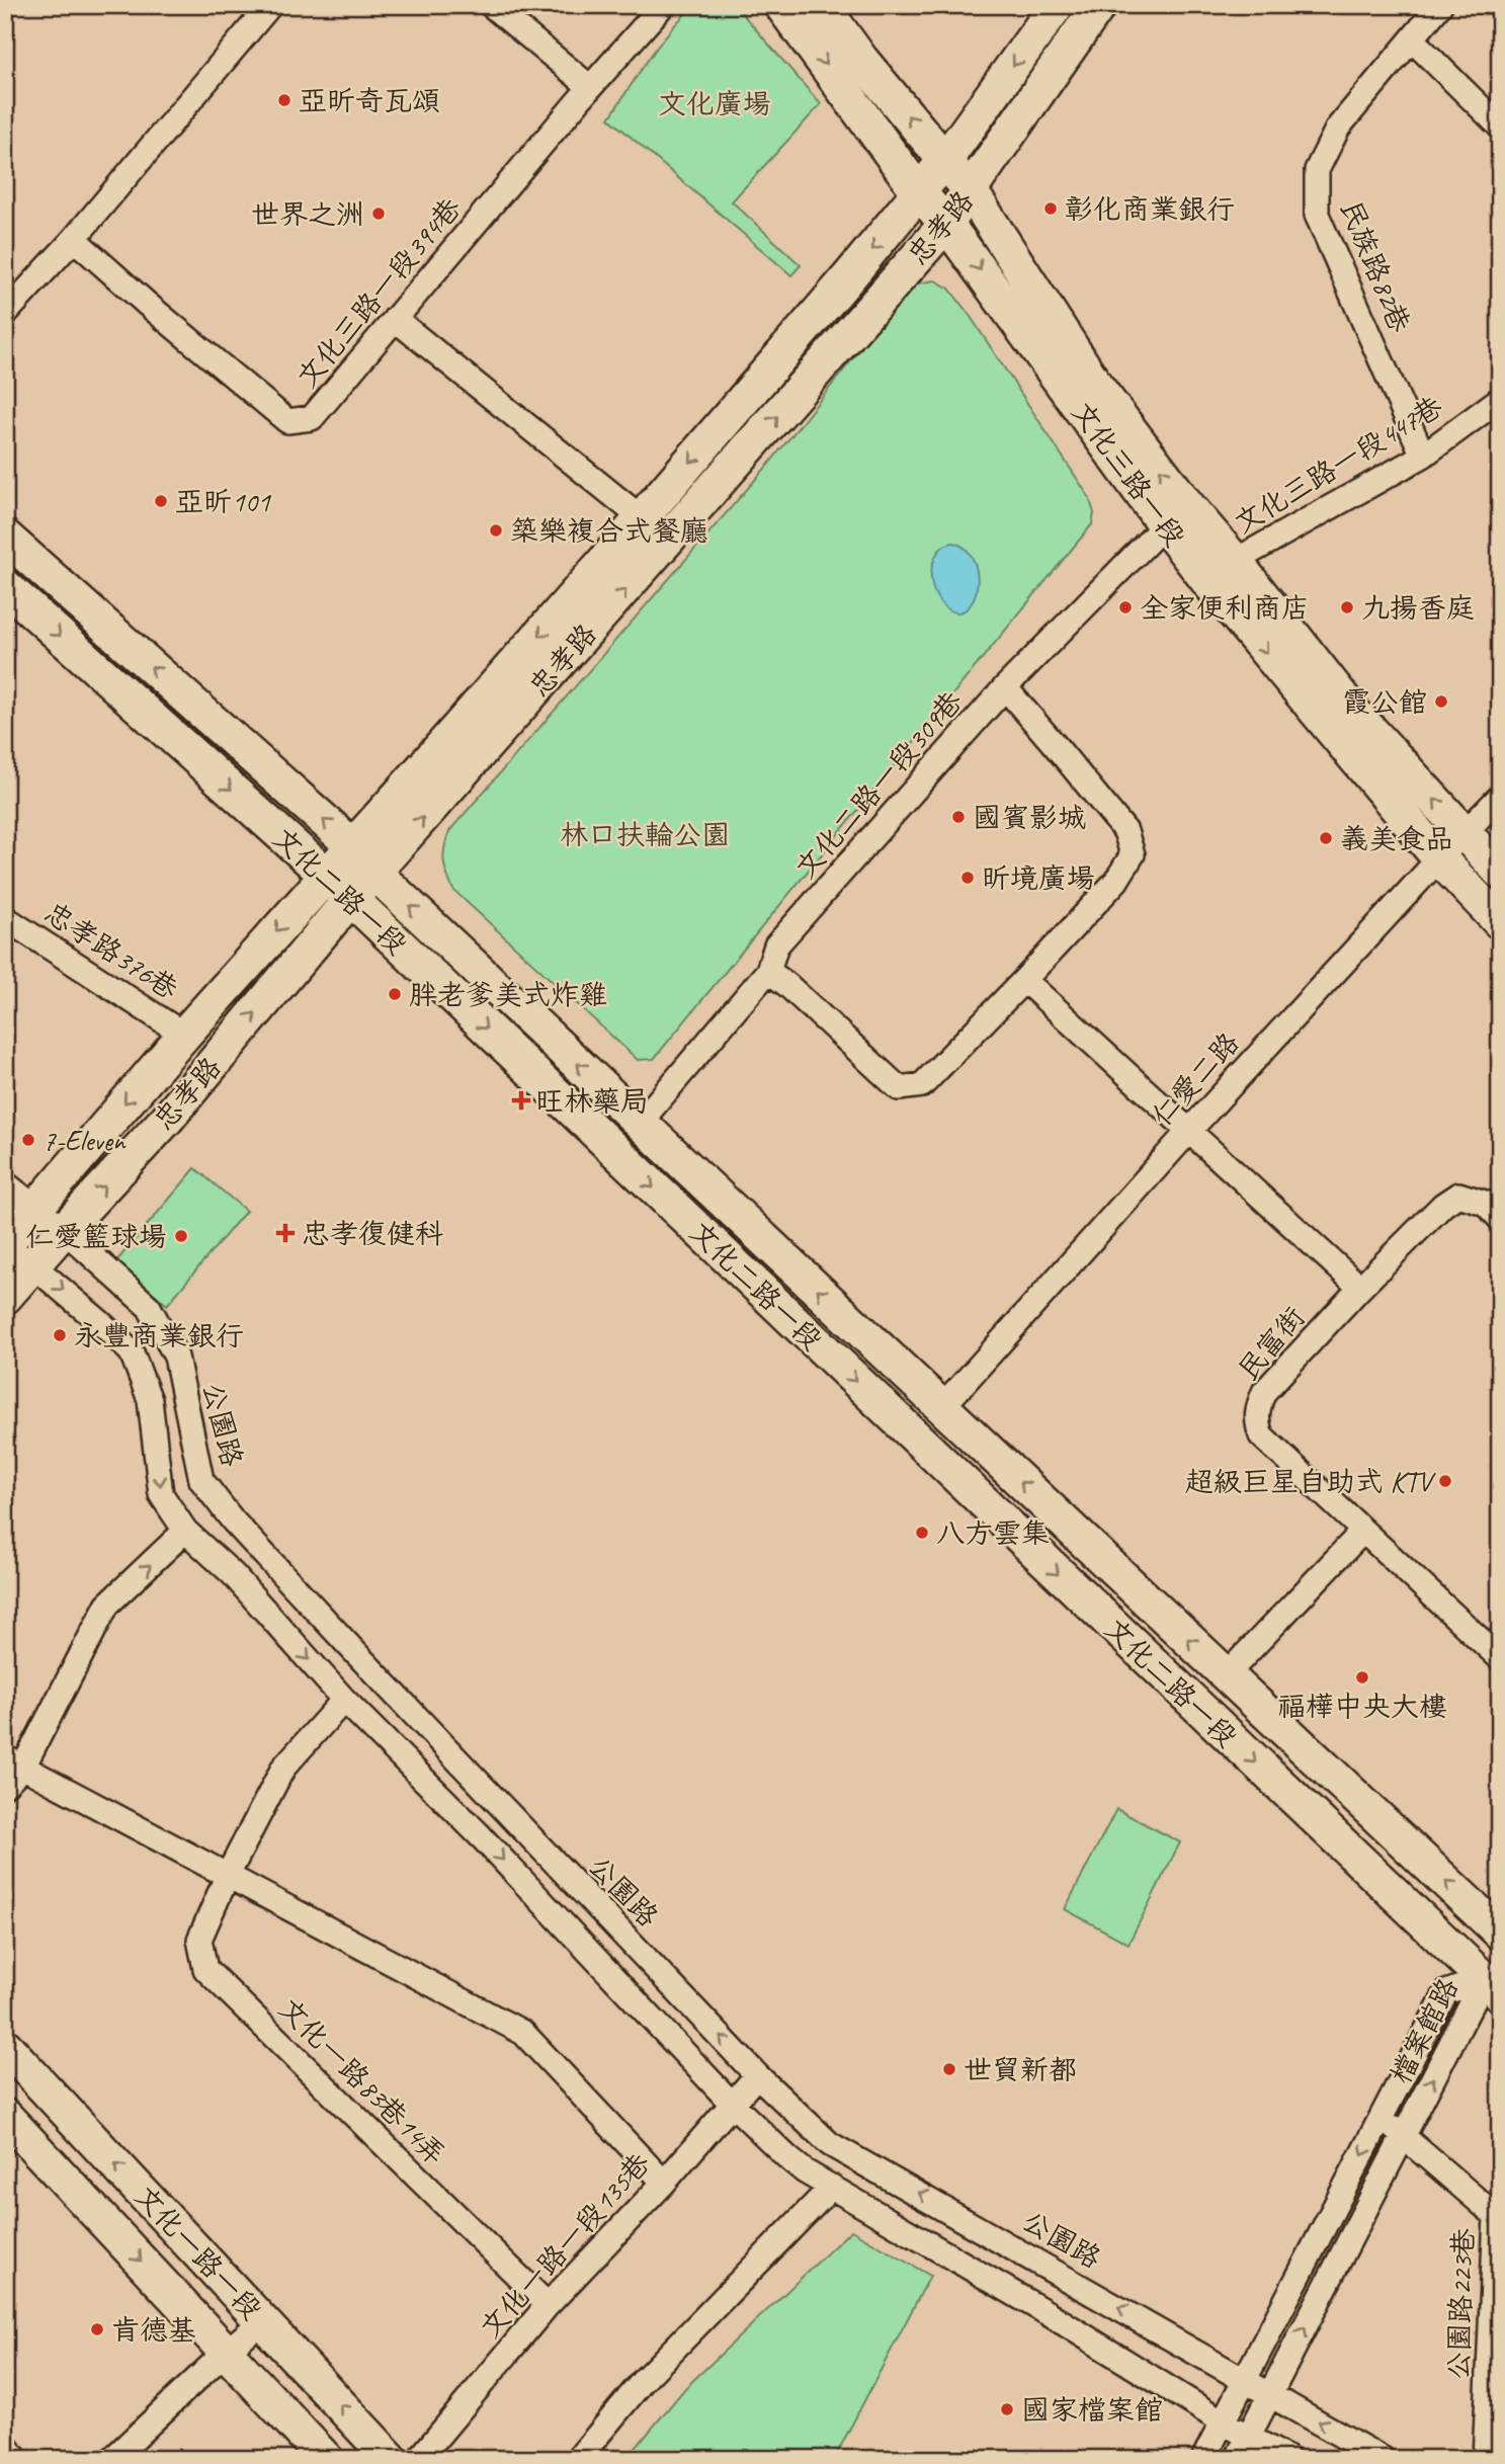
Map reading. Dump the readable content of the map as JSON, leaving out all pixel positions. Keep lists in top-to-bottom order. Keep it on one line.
{"streets":{"street":["忠孝路","民族路82巷","文化三路一段394巷","文化三路一段447巷","文化三路一段","文化二路一段309巷","文化二路一段","忠孝路376巷","仁愛二路","民富街","公園路","檔案館路","文化一路83巷14弄","文化一路一段135巷","文化一路一段","公園路223巷"]},"crossings":[["忠孝路","文化三路一段"],["忠孝路","文化二路一段"],["忠孝路","忠孝路376巷"],["忠孝路","公園路"],["民族路82巷","文化三路一段447巷"],["文化三路一段447巷","文化三路一段"],["文化三路一段","文化二路一段309巷"],["文化三路一段","仁愛二路"],["文化二路一段309巷","文化二路一段"],["文化二路一段","仁愛二路"],["文化二路一段","檔案館路"],["公園路","檔案館路"],["公園路","文化一路一段135巷"],["檔案館路","公園路223巷"],["文化一路83巷14弄","文化一路一段135巷"]],"parks":["文化廣場","林口扶輪公園"],"places":{"other":["亞昕奇瓦頌","彰化商業銀行","世界之洲","亞昕101","築樂複合式餐廳","全家便利商店","九揚香庭","霞公館","國賓影城","義美食品","昕境廣場","胖老爹美式炸雞","7-Eleven","仁愛籃球場","永豐商業銀行","超級巨星自助式 KTV","八方雲集","福樺中央大樓","世貿新都","肯德基","國家檔案館"],"health":["旺林藥局","忠孝復健科"]}}
